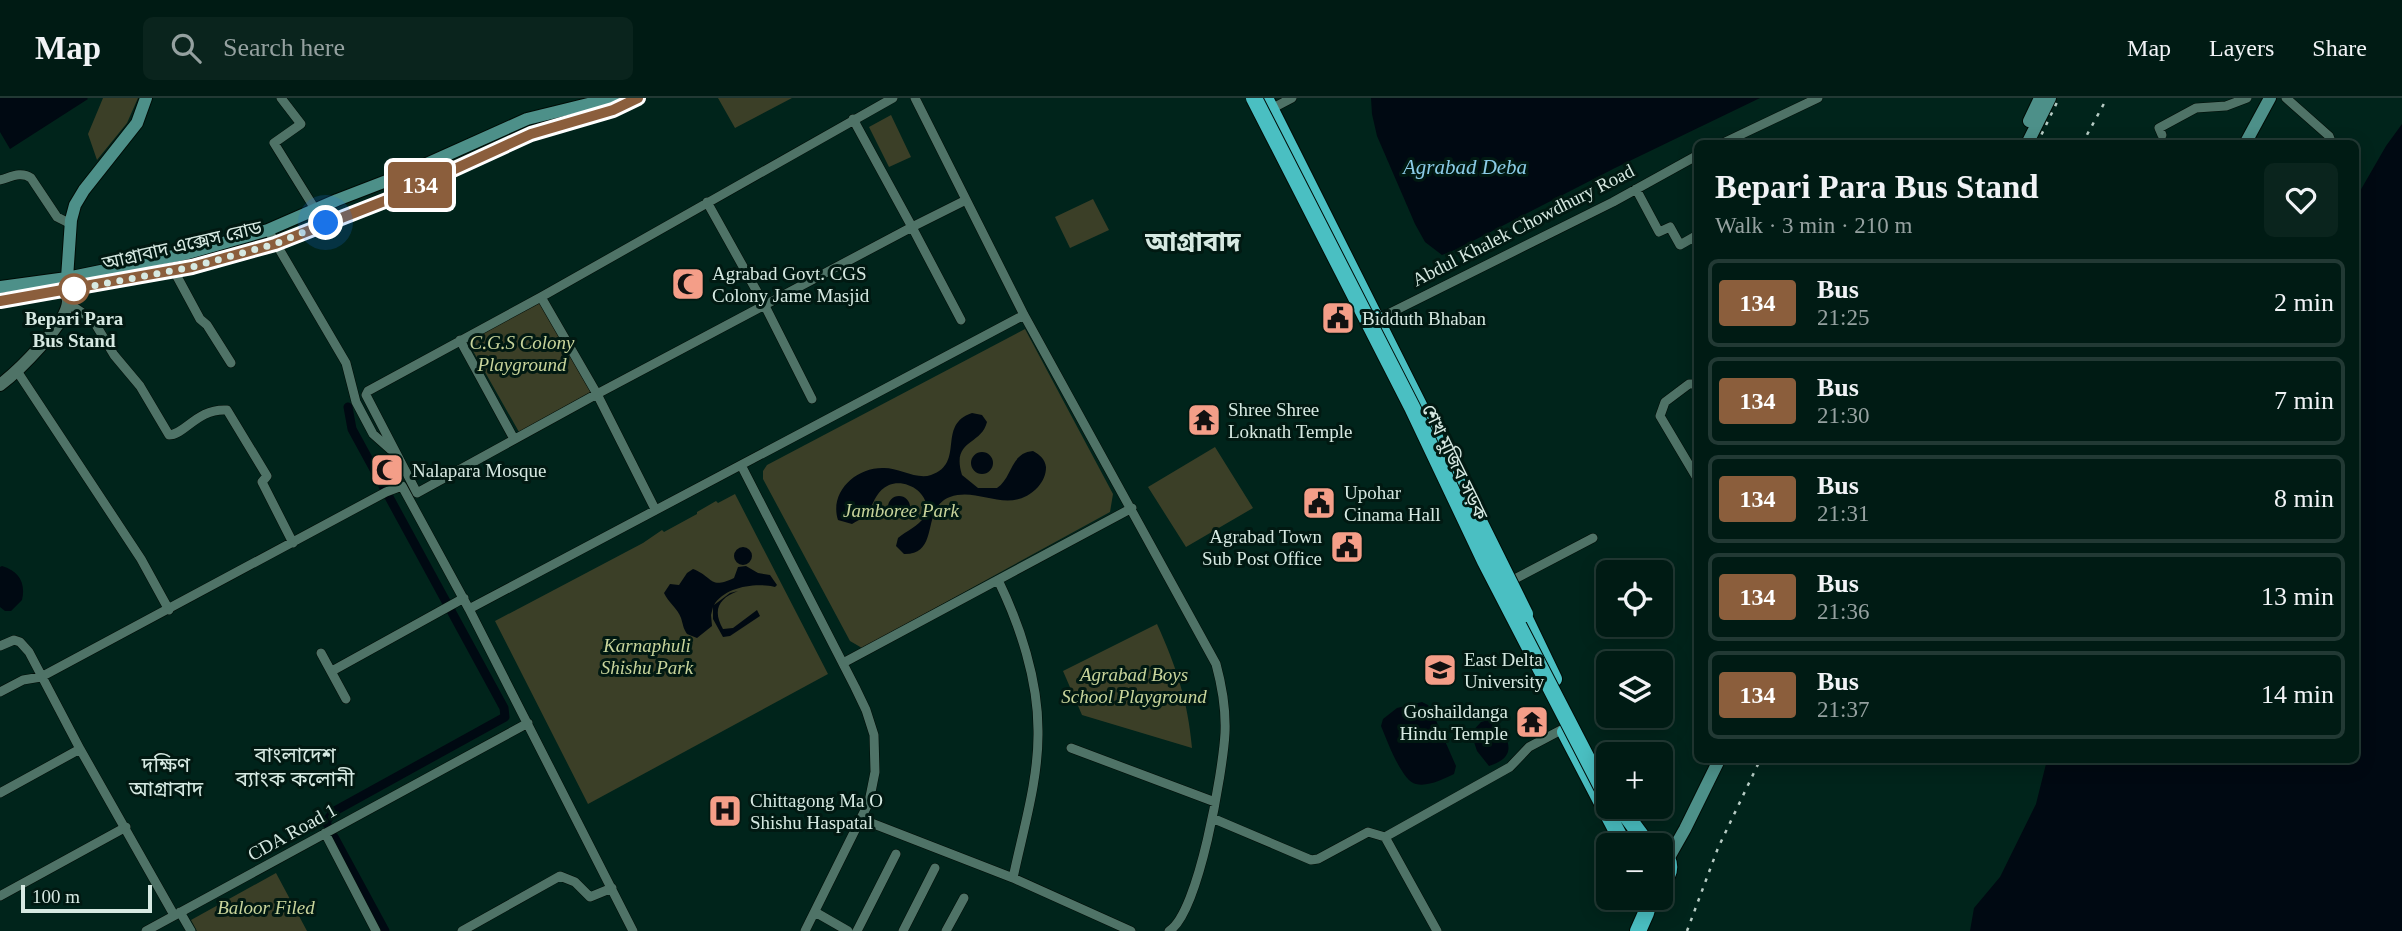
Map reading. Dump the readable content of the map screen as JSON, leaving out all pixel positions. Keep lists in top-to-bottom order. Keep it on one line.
{"streets":{"highway":["শেখ মুজিব সড়ক"],"main road":["আগ্রাবাদ এক্সেস রোড"],"street":["Abdul Khalek Chowdhury Road","CDA Road 1"]},"crossings":[["Abdul Khalek Chowdhury Road","শেখ মুজিব সড়ক"]],"districts":["আগ্রাবাদ","বাংলাদেশ ব্যাংক কলোনী","দক্ষিণ আগ্রাবাদ"],"water":["Agrabad Deba"],"parks":["C.G.S Colony Playground","Jamboree Park","Karnaphuli Shishu Park","Agrabad Boys School Playground","Baloor Filed"],"places":{"mosque":["Agrabad Govt. CGS Colony Jame Masjid","Nalapara Mosque"],"other":["Bepari Para Bus Stand"],"public building":["Bidduth Bhaban","Upohar Cinama Hall","Agrabad Town Sub Post Office"],"temple":["Shree Shree Loknath Temple","Goshaildanga Hindu Temple"],"school or university":["East Delta University"],"hospital":["Chittagong Ma O Shishu Haspatal"]},"lines":["bus line 134"],"scale_bar":"100 m","page":{"header":"Map","search":"Search here","nav":["Map","Layers","Share"],"on_map":"134","heading":["Bepari Para Bus Stand","Walk · 3 min · 210 m"],"list":[{"mark":"134","name":"Bus","note":"21:25","value":"2 min"},{"mark":"134","name":"Bus","note":"21:30","value":"7 min"},{"mark":"134","name":"Bus","note":"21:31","value":"8 min"},{"mark":"134","name":"Bus","note":"21:36","value":"13 min"},{"mark":"134","name":"Bus","note":"21:37","value":"14 min"}],"map_buttons":["+","−"],"scale":"100 m"}}
